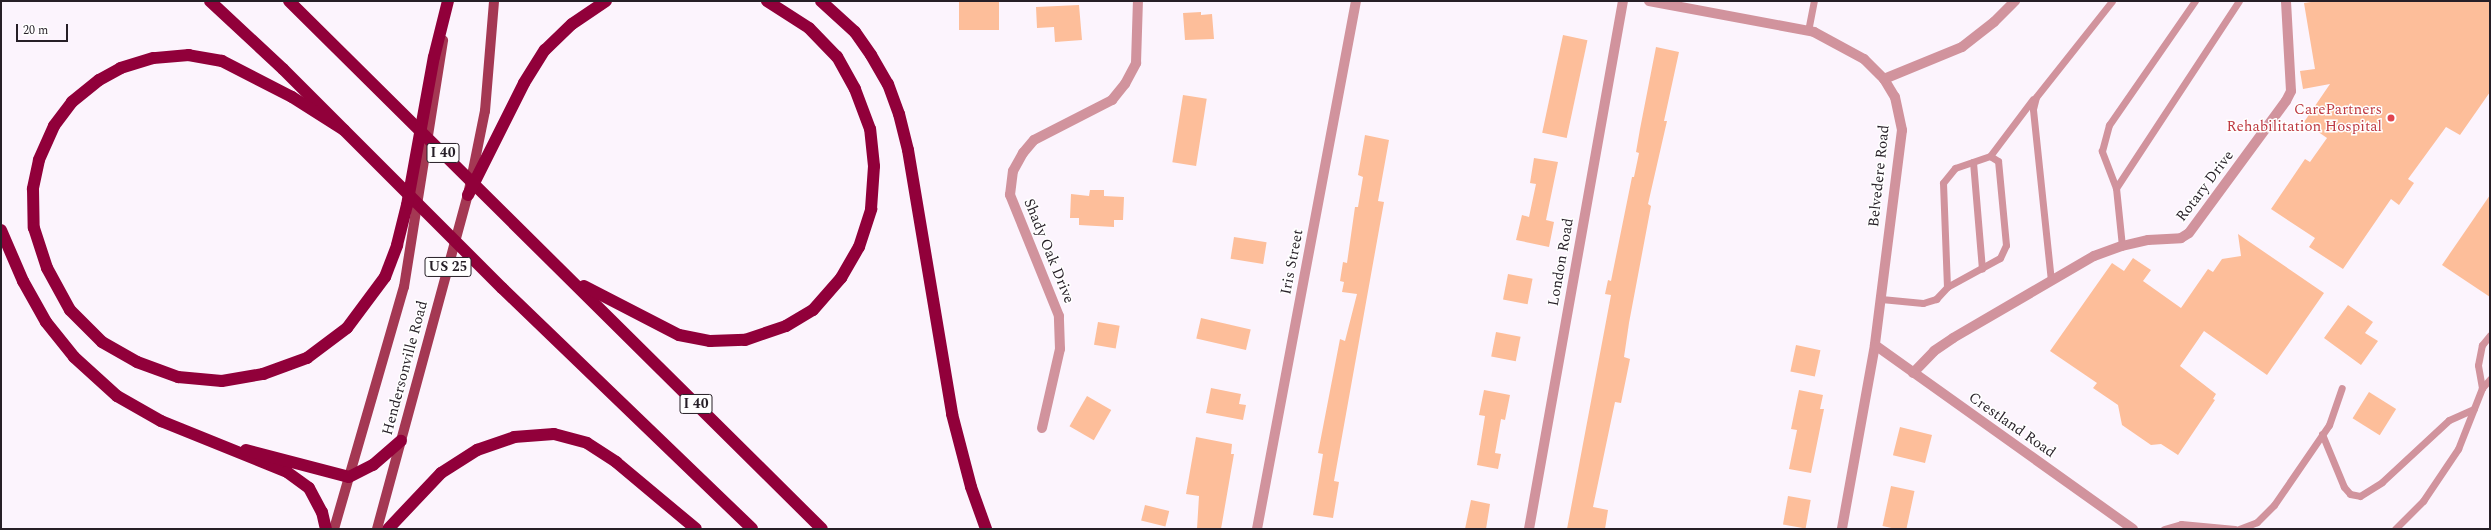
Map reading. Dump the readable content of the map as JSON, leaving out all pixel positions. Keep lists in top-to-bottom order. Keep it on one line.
{"streets":{"highway":["I 40"],"main road":["US 25","Hendersonville Road"],"street":["Belvedere Road","Rotary Drive","Shady Oak Drive","Iris Street","London Road","Crestland Road"]},"crossings":[["Belvedere Road","Crestland Road"],["Rotary Drive","Crestland Road"]],"places":["CarePartners Rehabilitation Hospital"],"scale_bar":"20 m"}
